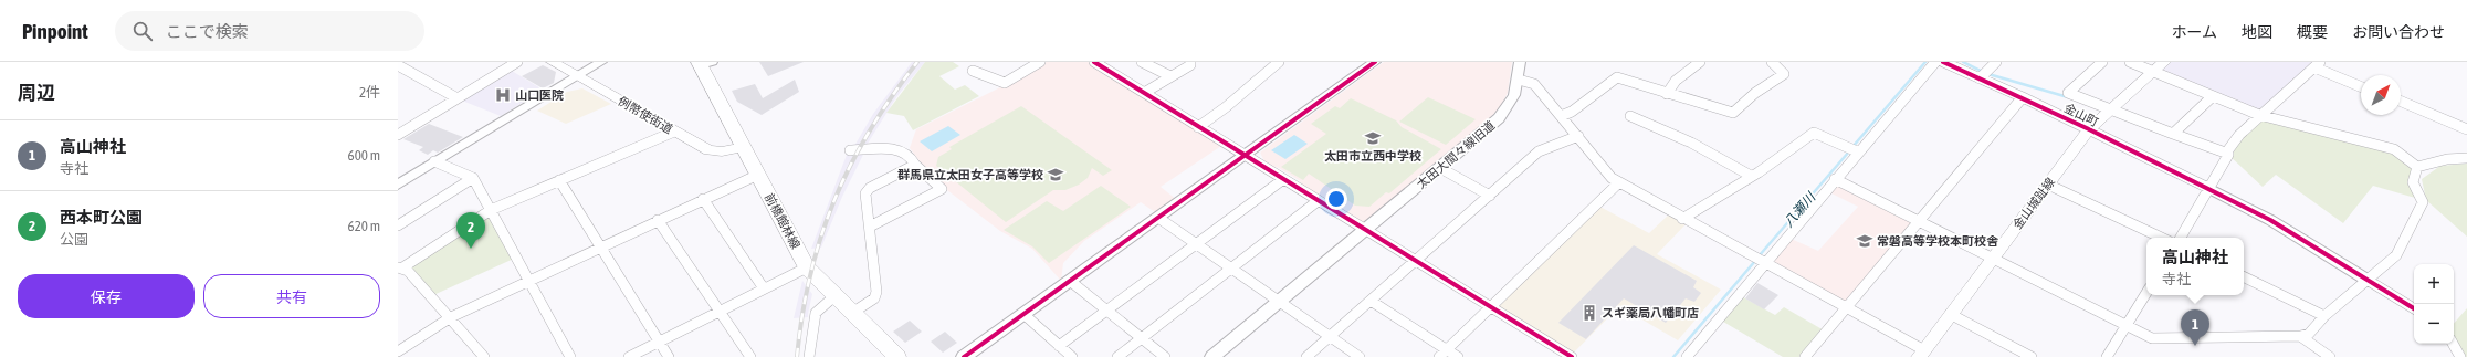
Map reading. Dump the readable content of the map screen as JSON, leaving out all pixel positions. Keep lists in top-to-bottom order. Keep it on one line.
{"streets":{"main road":["例幣使街道","金山城趾線","前橋館林線"],"street":["金山町","太田大間々線旧道"]},"crossings":[["例幣使街道","前橋館林線"],["金山町","金山城趾線"]],"water":["八瀬川"],"places":{"hospital":["山口医院"],"school or university":["太田市立西中学校","群馬県立太田女子高等学校","常磐高等学校本町校舎"],"building":["スギ薬局八幡町店"]},"north":"top right","page":{"header":"Pinpoint","search":"ここで検索","nav":["ホーム","地図","概要","お問い合わせ"],"heading":["周辺","2件"],"list":[{"mark":"1","name":"高山神社","note":"寺社","value":"600 m"},{"mark":"2","name":"西本町公園","note":"公園","value":"620 m"}],"pins":["2","1"],"popup":["高山神社","寺社"],"buttons":["保存","共有"],"map_buttons":["+","−"]}}
